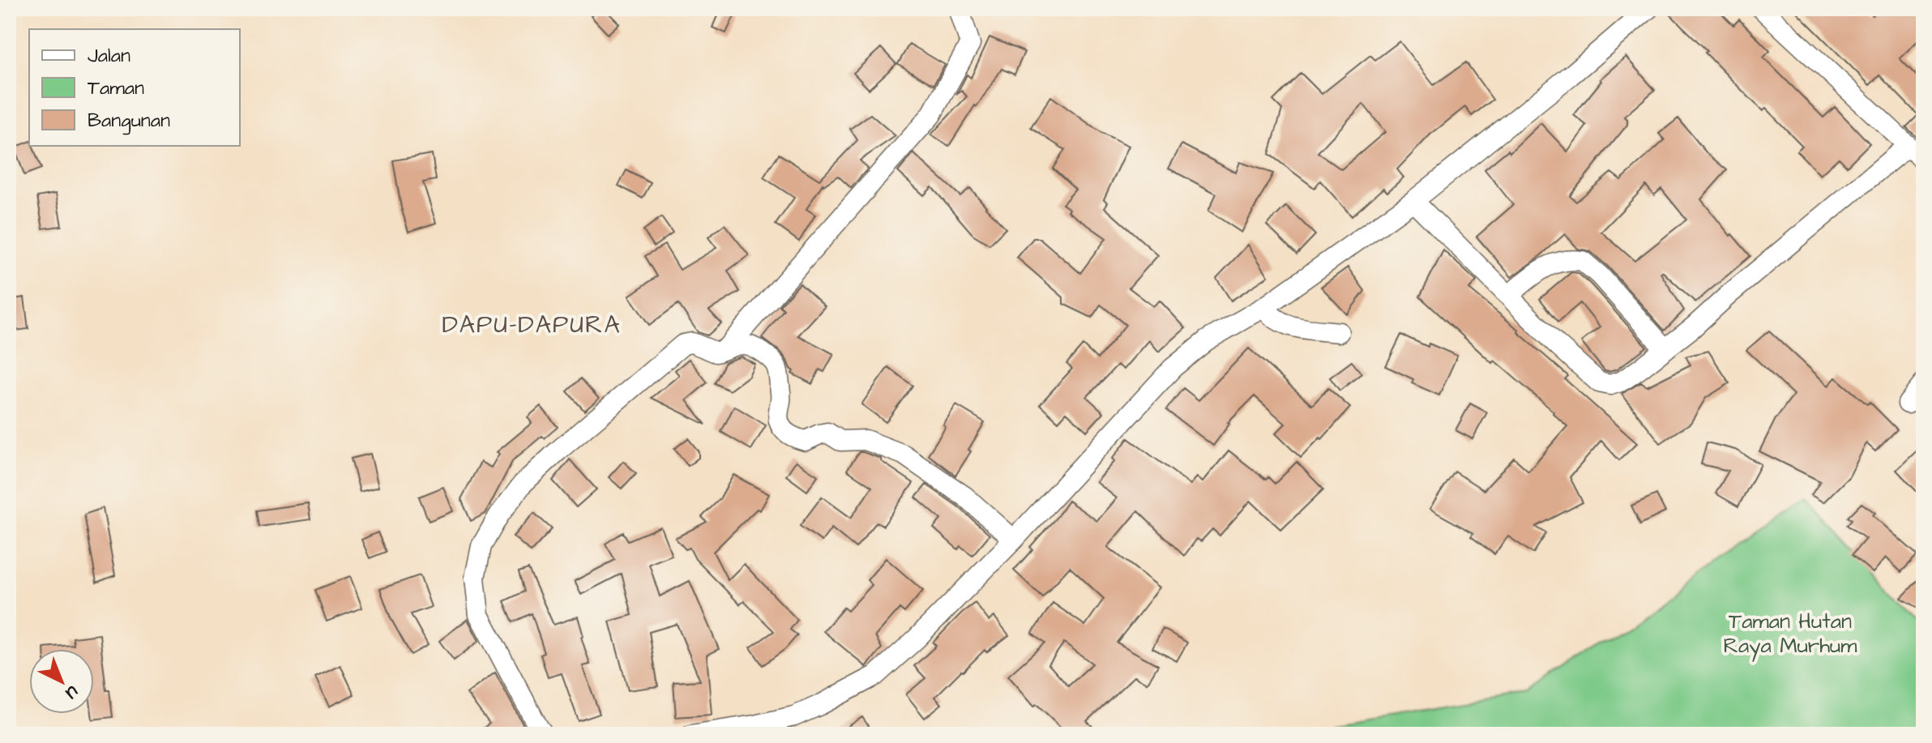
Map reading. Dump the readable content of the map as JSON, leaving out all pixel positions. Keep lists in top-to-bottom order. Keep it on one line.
{"districts":["DAPU-DAPURA"],"parks":["Taman Hutan Raya Murhum"],"legend":["Jalan","Taman","Bangunan"],"north":"bottom right"}
